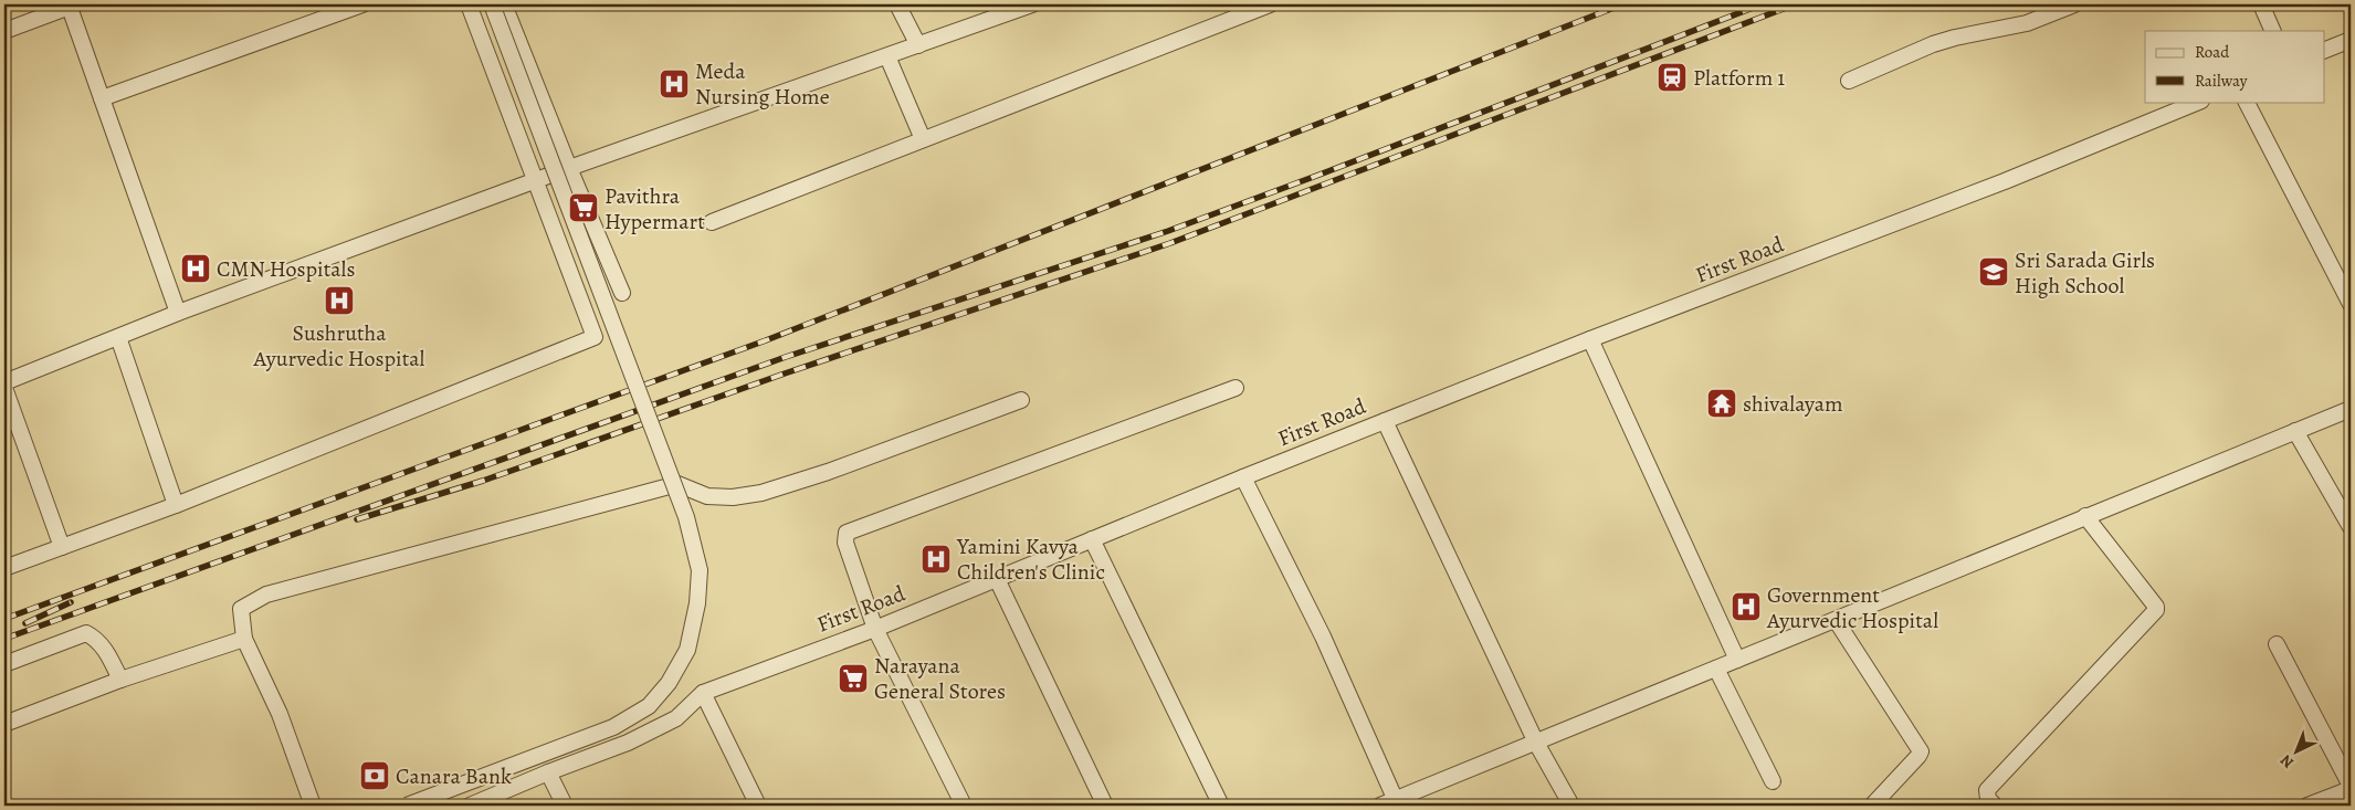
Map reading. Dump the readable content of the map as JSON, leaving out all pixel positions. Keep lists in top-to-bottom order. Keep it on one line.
{"streets":{"street":["First Road"]},"places":{"station":["Platform 1"],"hospital":["Meda Nursing Home","CMN Hospitals","Sushrutha Ayurvedic Hospital","Yamini Kavya Children's Clinic","Government Ayurvedic Hospital"],"supermarket":["Pavithra Hypermart","Narayana General Stores"],"school or university":["Sri Sarada Girls High School"],"temple":["shivalayam"],"bank":["Canara Bank"]},"legend":["Road","Railway"],"north":"bottom left"}
